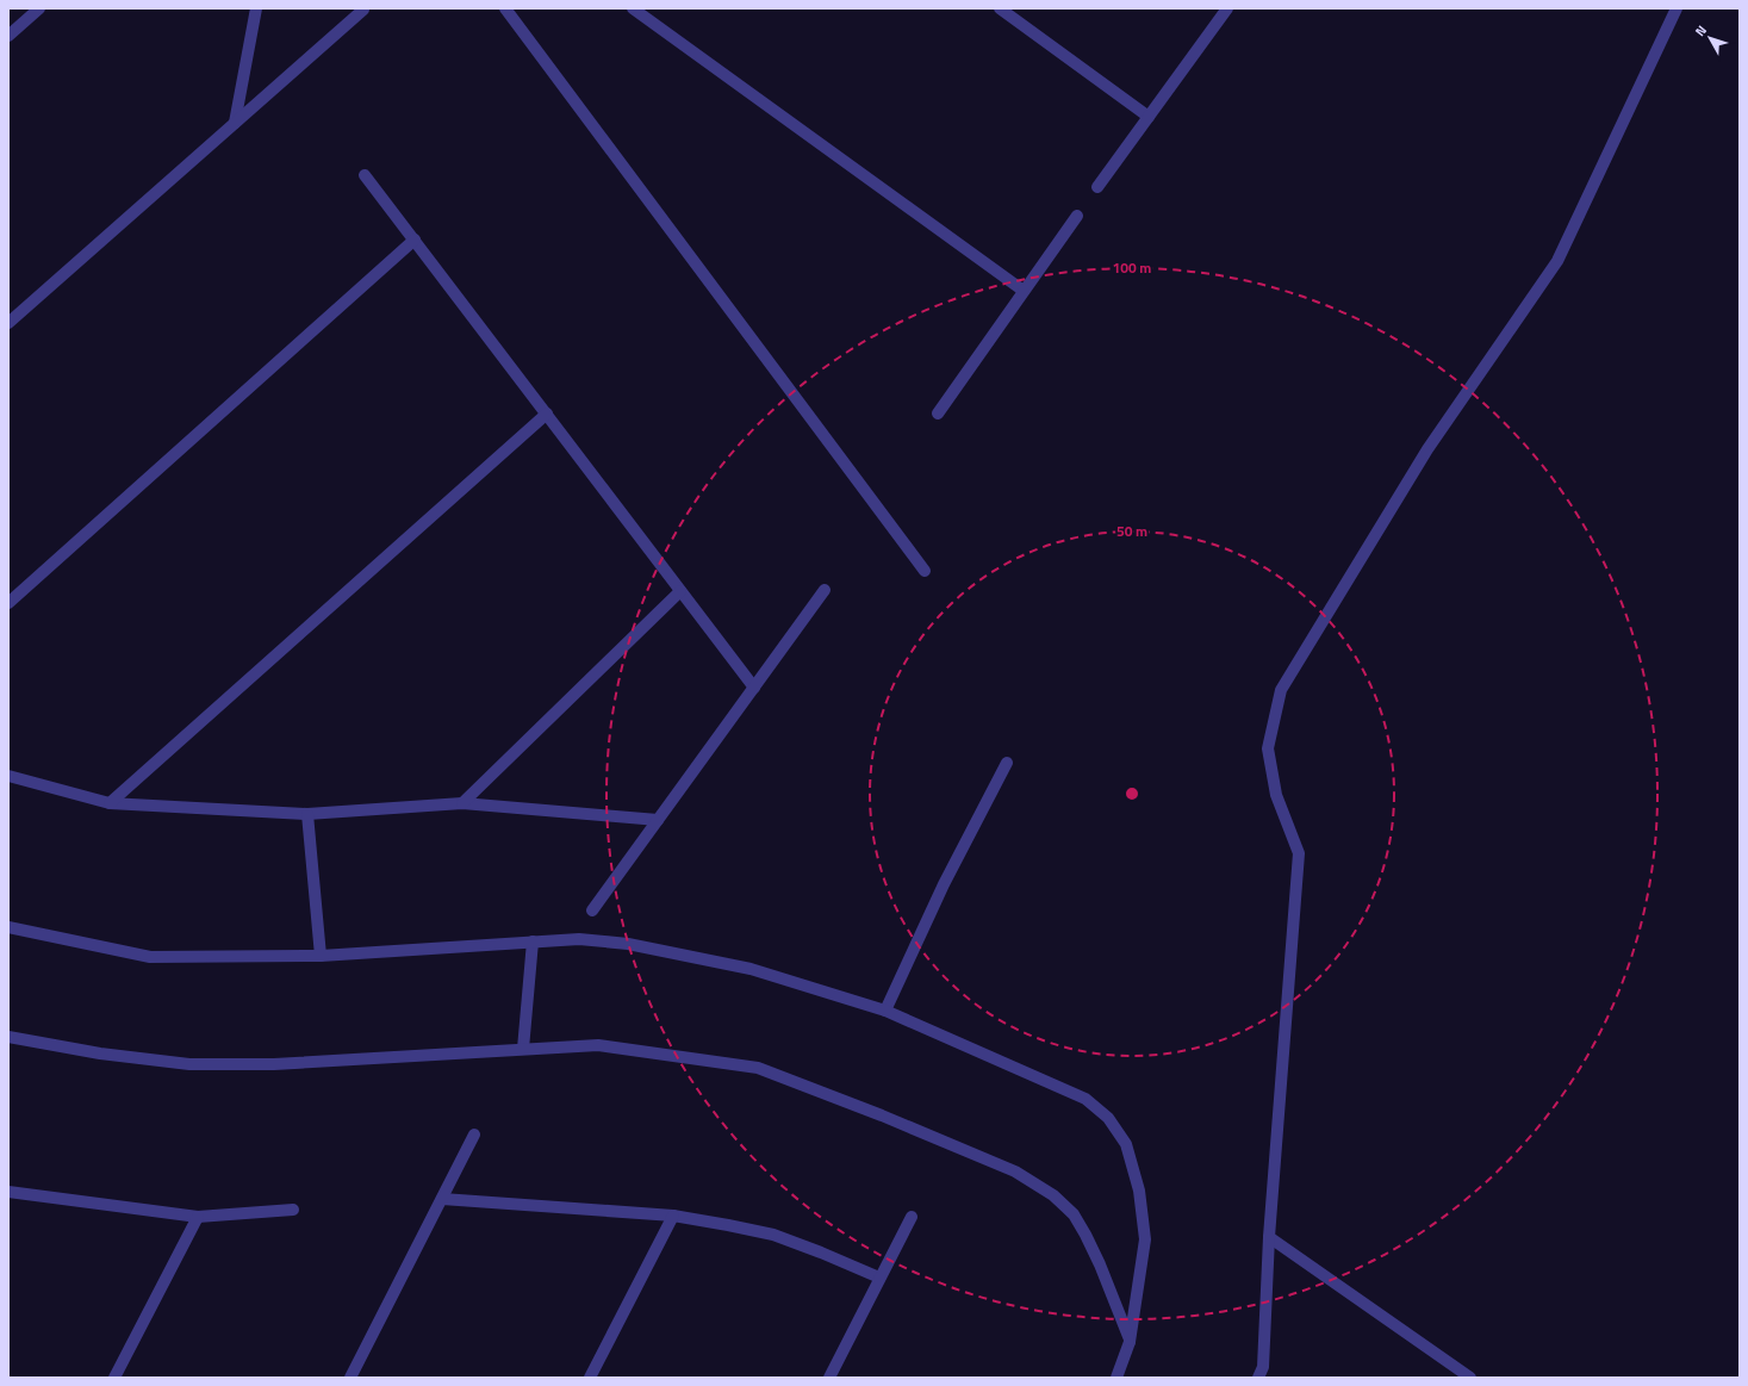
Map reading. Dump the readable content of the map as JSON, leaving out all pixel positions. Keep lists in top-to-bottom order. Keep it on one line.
{"north":"top left","rings":["100 m","50 m"]}
